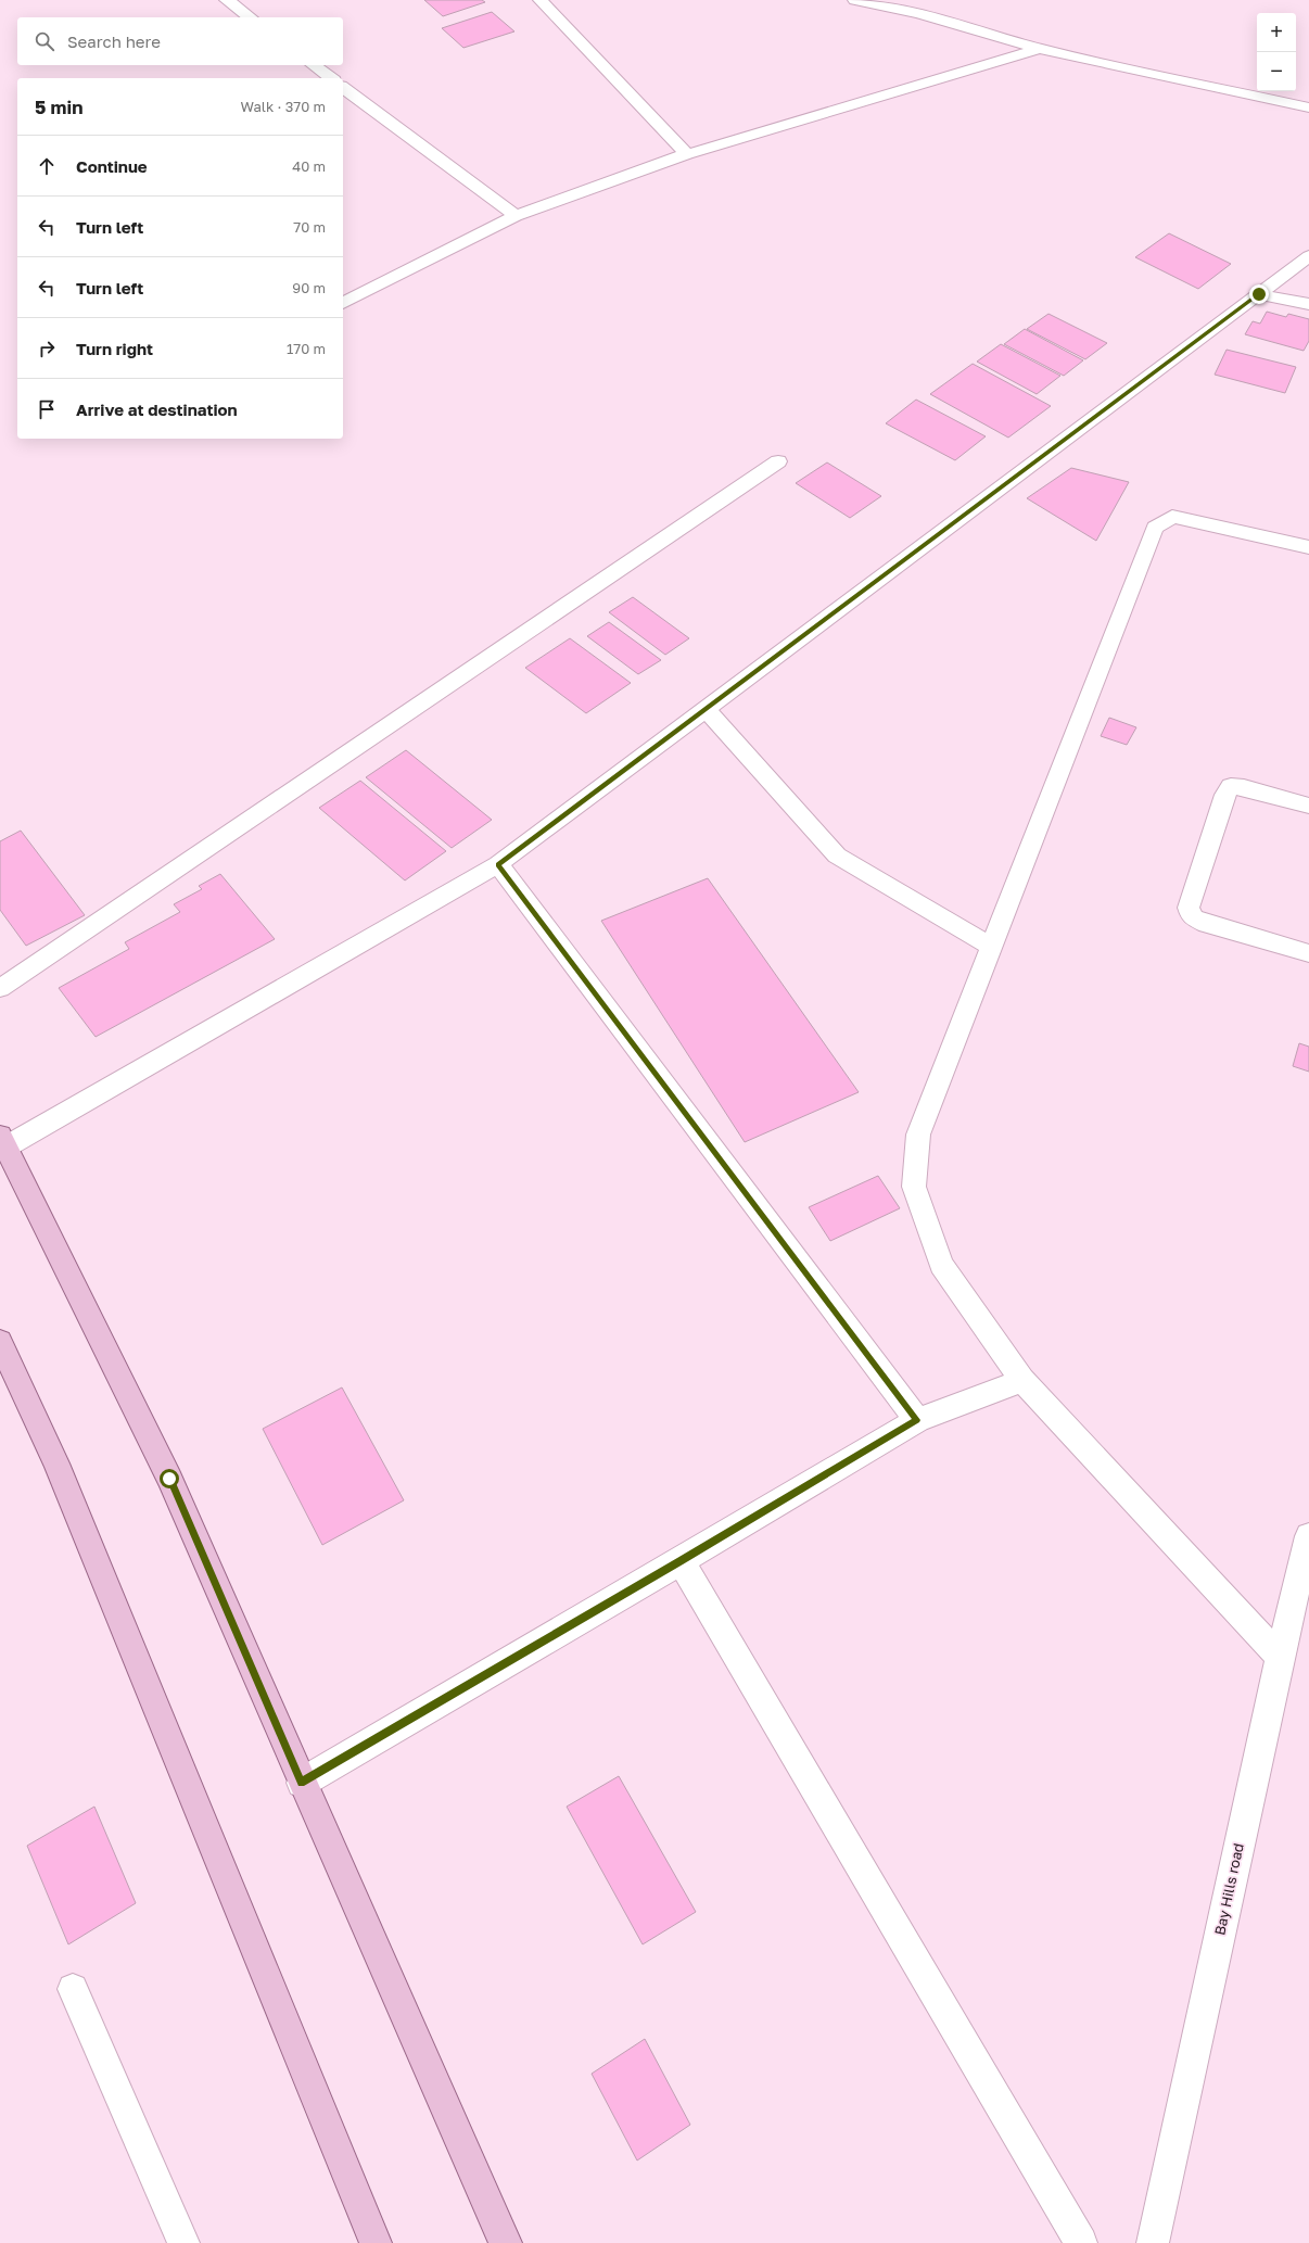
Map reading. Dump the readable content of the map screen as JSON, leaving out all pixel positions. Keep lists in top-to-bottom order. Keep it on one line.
{"streets":{"street":["Bay Hills road"]},"page":{"map_buttons":["+","−"],"search":"Search here","heading":["5 min","Walk · 370 m"],"list":[["Continue","40 m"],["Turn left","70 m"],["Turn left","90 m"],["Turn right","170 m"],"Arrive at destination"]}}
